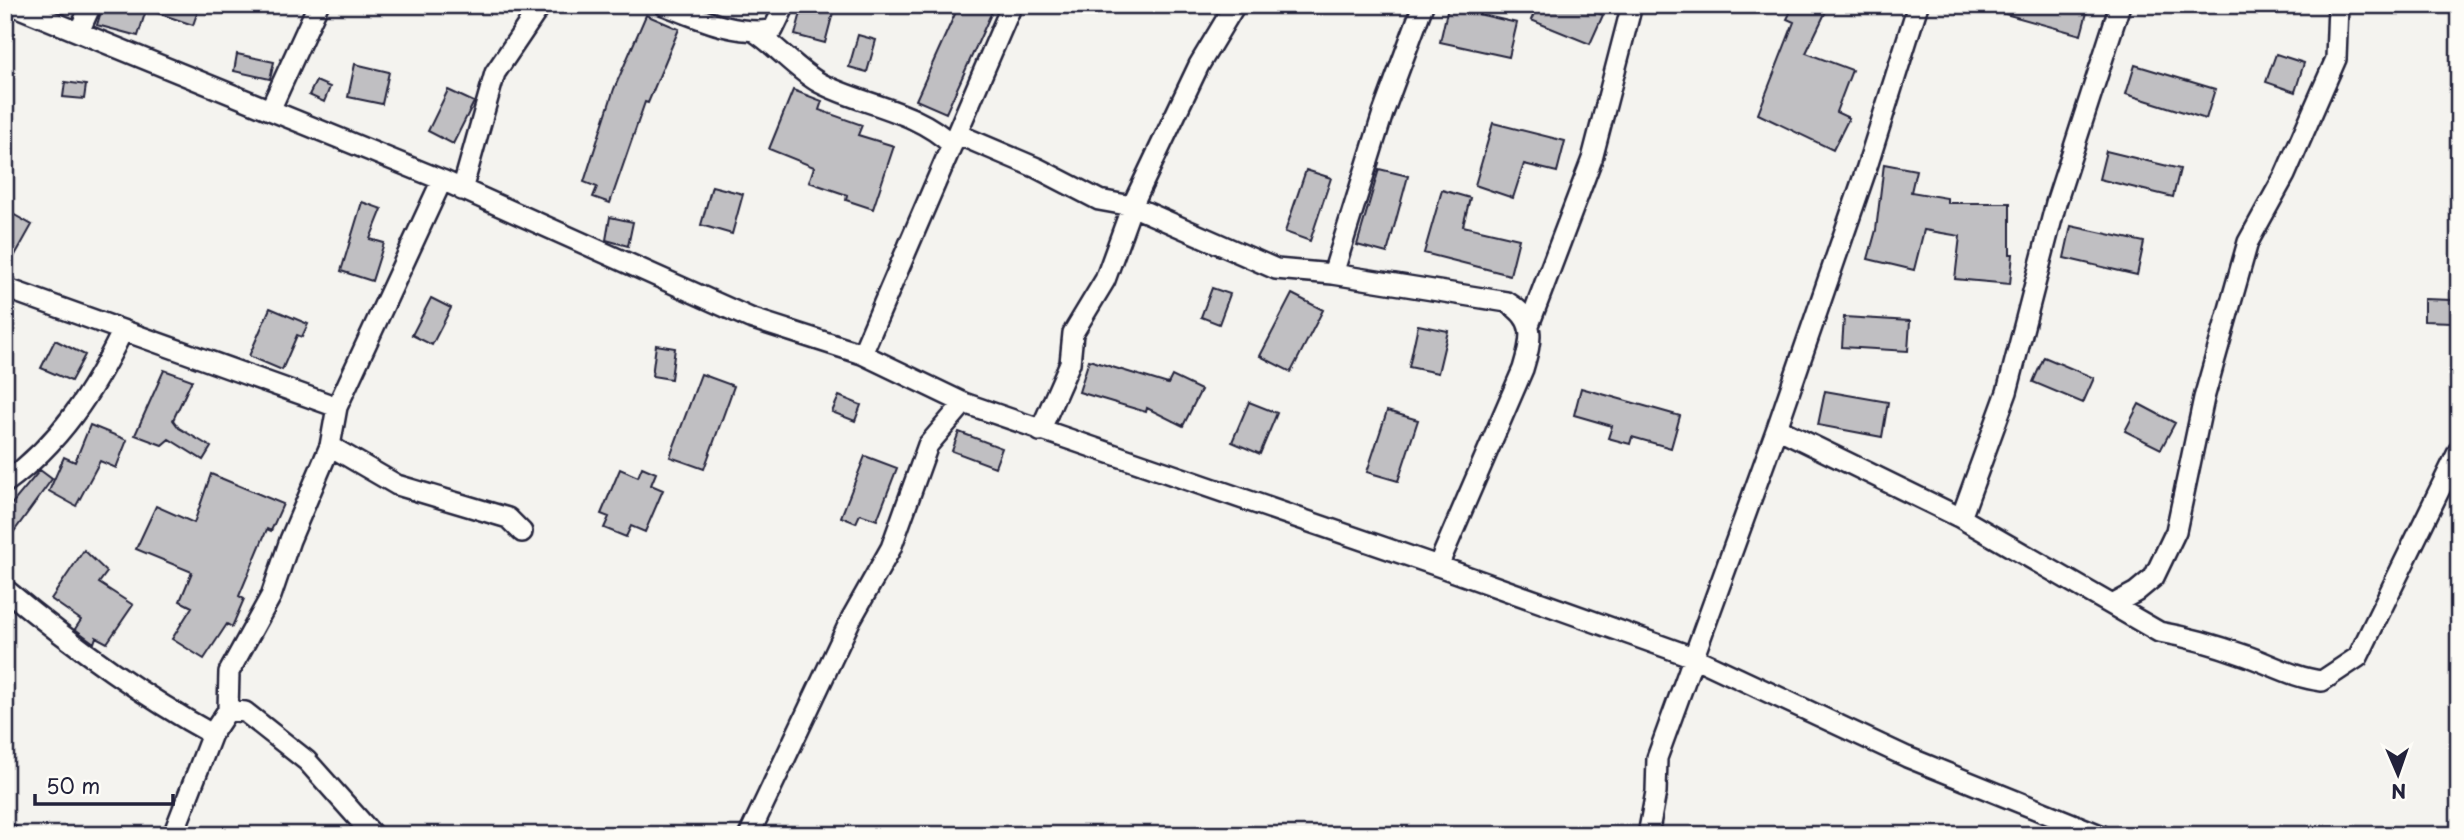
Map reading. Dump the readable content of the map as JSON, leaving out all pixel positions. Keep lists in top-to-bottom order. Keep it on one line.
{"scale_bar":"50 m","north":"bottom"}
